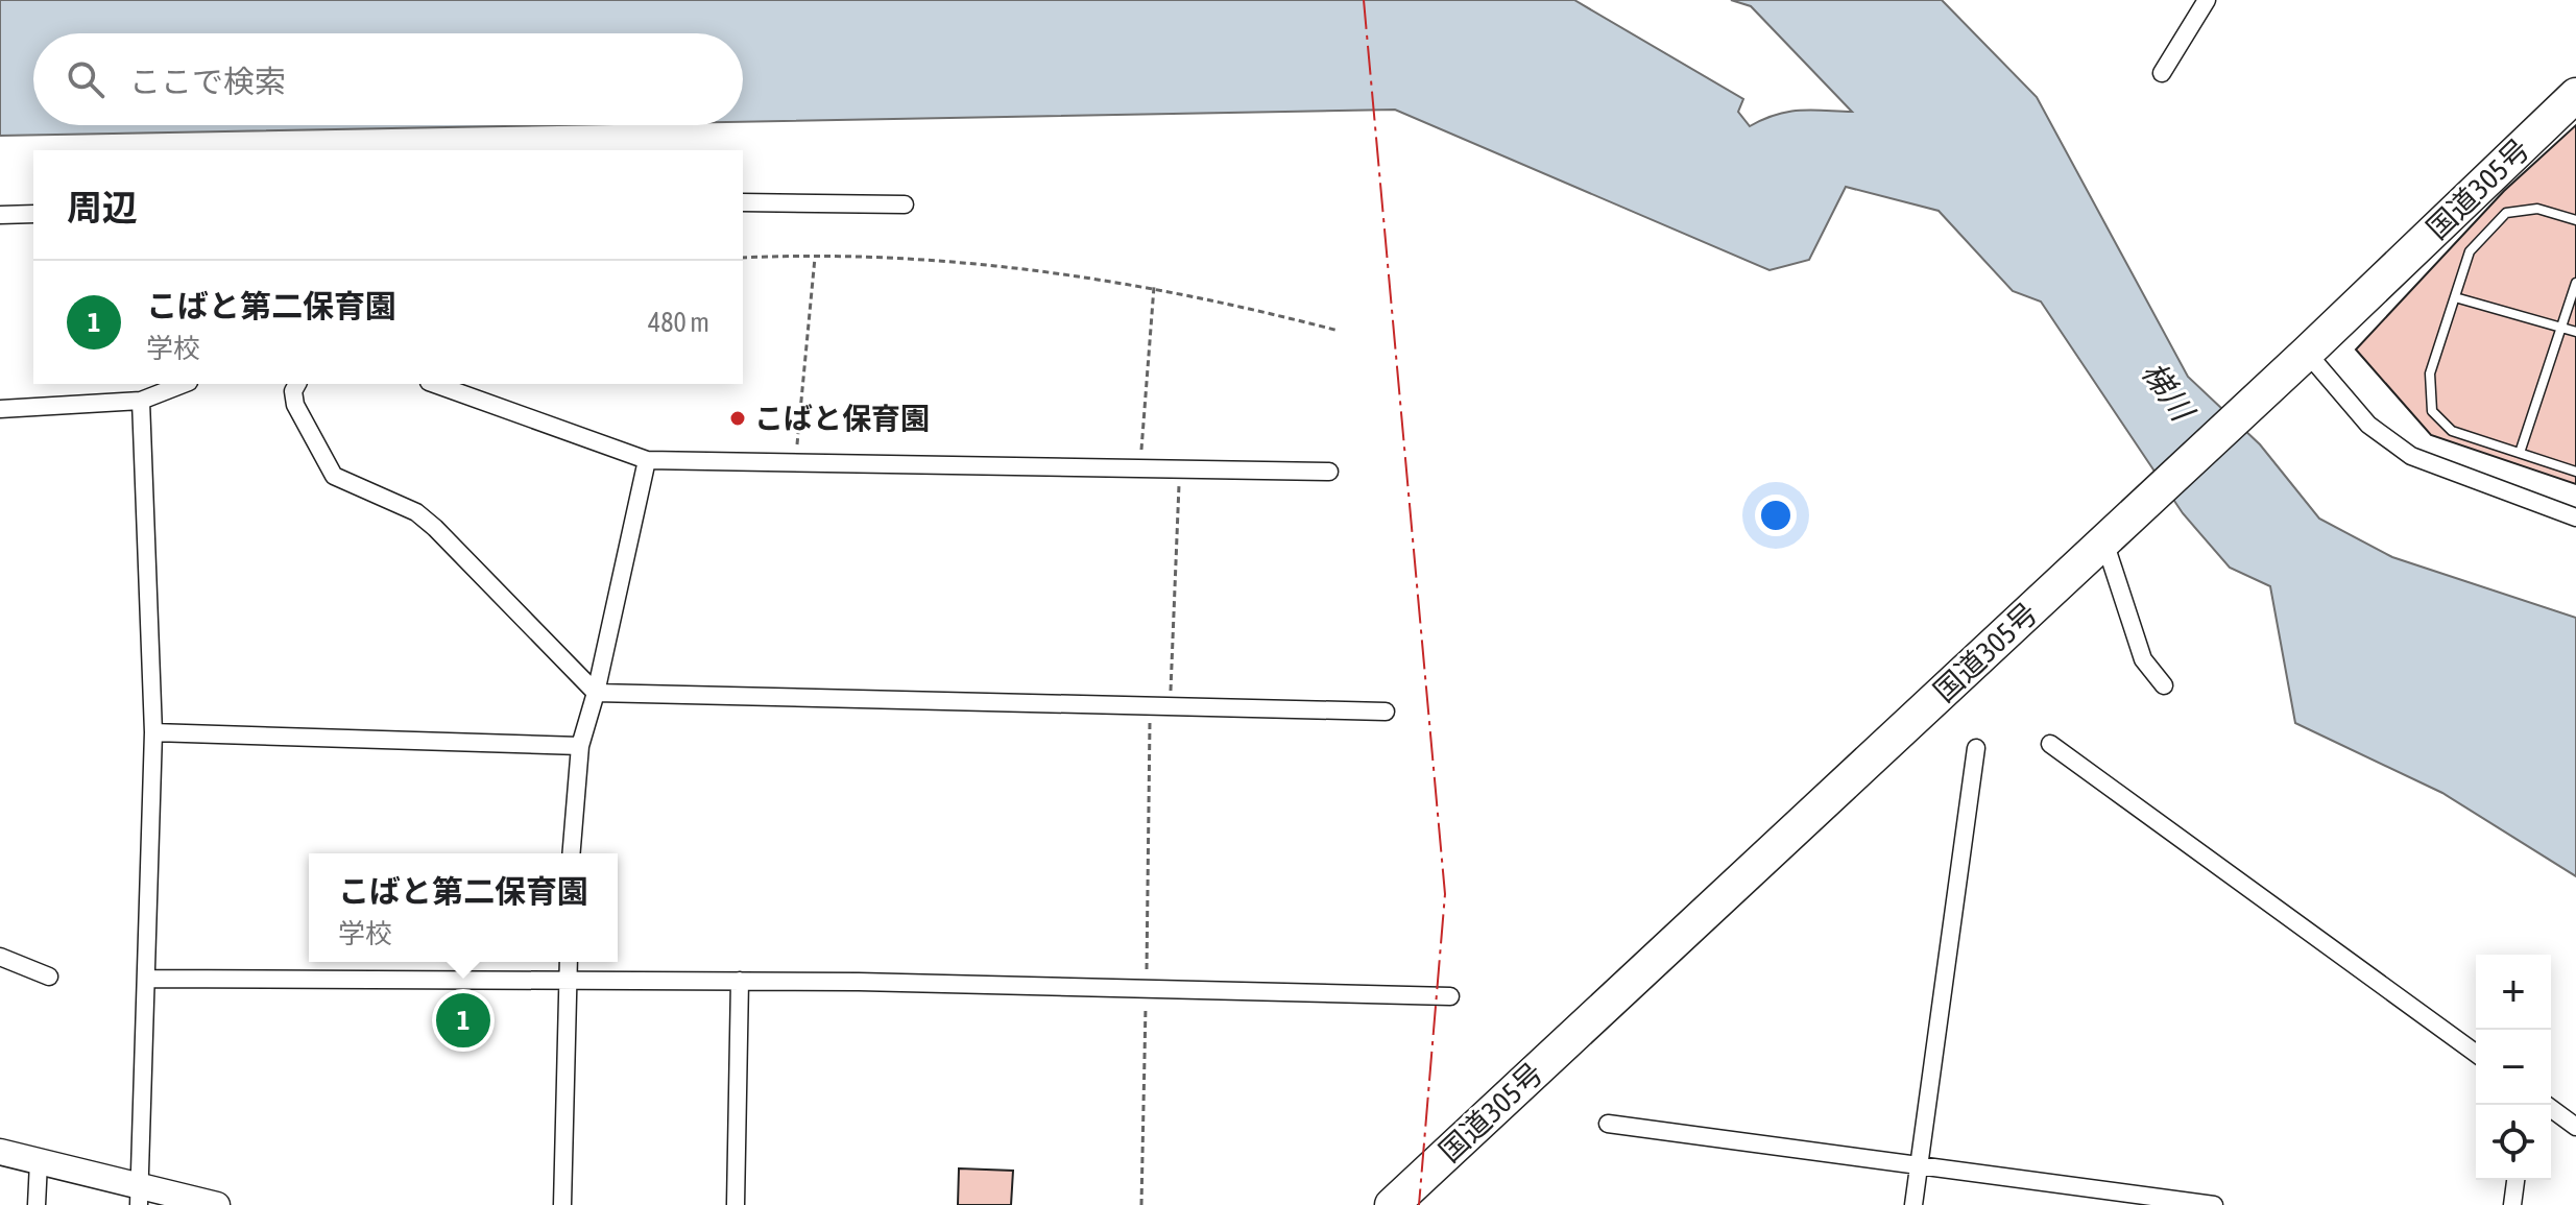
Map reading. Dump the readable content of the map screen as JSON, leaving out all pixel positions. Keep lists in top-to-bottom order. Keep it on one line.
{"streets":{"highway":["国道305号"]},"water":["梯川"],"places":["こばと保育園"],"page":{"search":"ここで検索","heading":"周辺","list":[{"mark":"1","name":"こばと第二保育園","note":"学校","value":"480 m"}],"popup":["こばと第二保育園","学校"],"map_buttons":["+","−"],"pins":"1"}}
